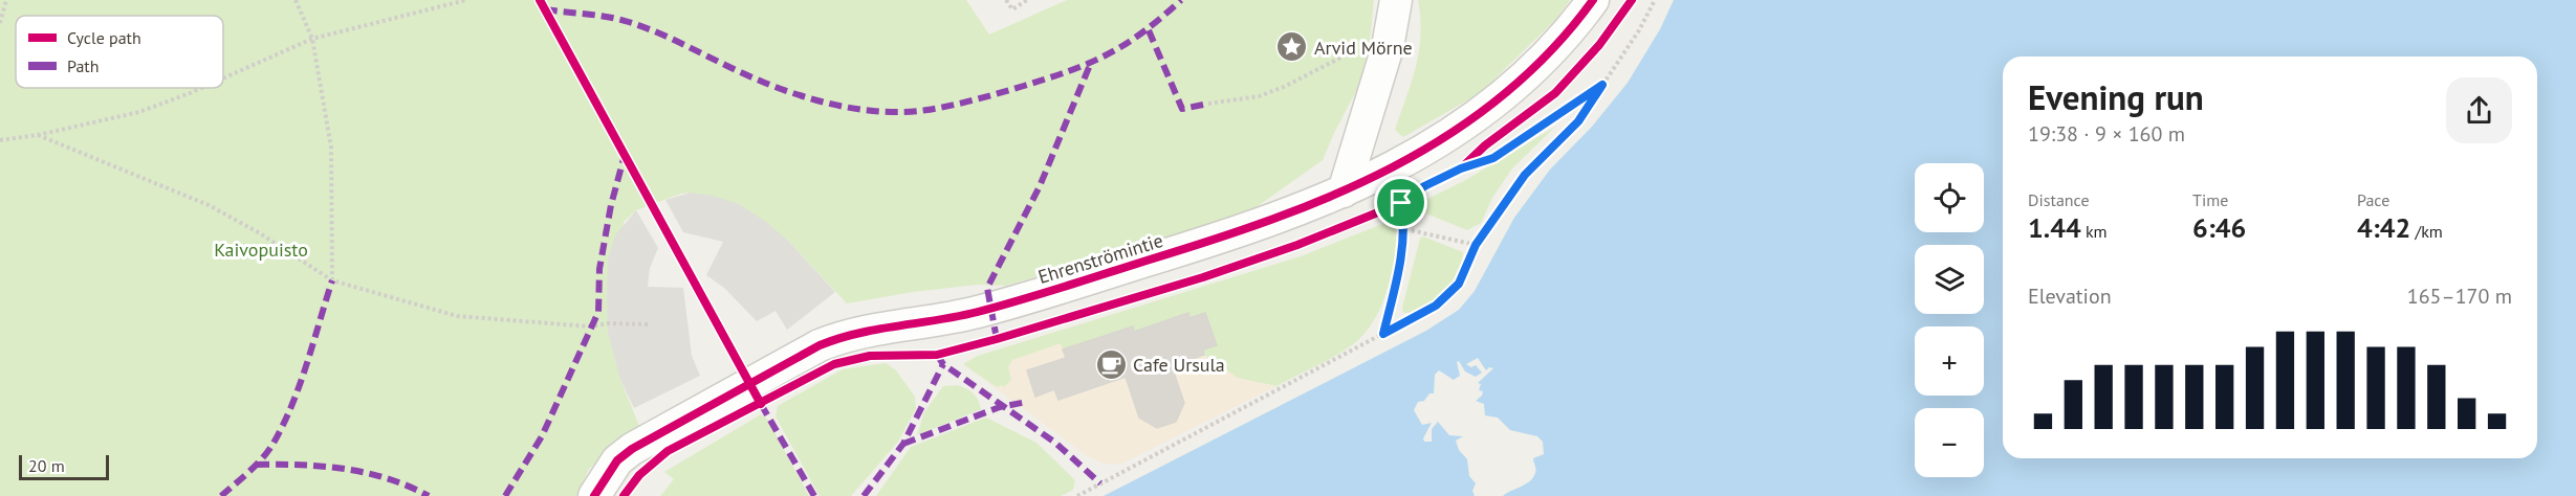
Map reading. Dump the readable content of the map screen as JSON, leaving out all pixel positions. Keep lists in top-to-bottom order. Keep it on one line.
{"streets":{"street":["Ehrenströmintie"]},"parks":["Kaivopuisto"],"places":{"place":["Arvid Mörne"],"cafe":["Cafe Ursula"]},"legend":["Cycle path","Path"],"scale_bar":"20 m","page":{"heading":["Evening run","19:38 · 9 × 160 m"],"map_buttons":["+","−"],"stats":[["Distance","1.44 km"],["Time","6:46"],["Pace","4:42 /km"]],"chart":["Elevation","165–170 m"],"scale":"20 m"}}
